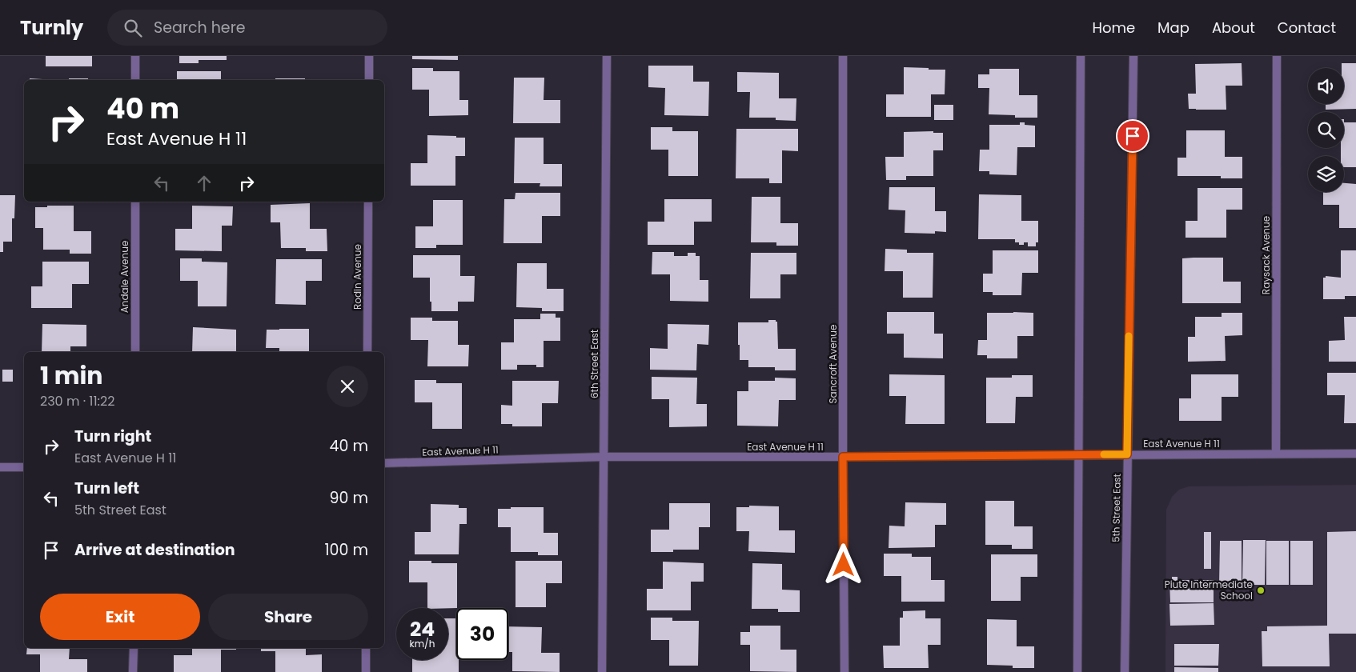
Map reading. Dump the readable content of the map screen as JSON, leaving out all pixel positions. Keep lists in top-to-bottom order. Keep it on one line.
{"streets":{"street":["Raysack Avenue","Andale Avenue","Rodin Avenue","6th Street East","Sancroft Avenue","East Avenue H 11","5th Street East"]},"crossings":[["Raysack Avenue","East Avenue H 11"],["6th Street East","East Avenue H 11"],["Sancroft Avenue","East Avenue H 11"],["East Avenue H 11","5th Street East"]],"places":["Piute Intermediate School"],"page":{"header":"Turnly","search":"Search here","nav":["Home","Map","About","Contact"],"turn":["40 m","East Avenue H 11"],"heading":["1 min","230 m · 11:22"],"list":[{"name":"Turn right","note":"East Avenue H 11","value":"40 m"},{"name":"Turn left","note":"5th Street East","value":"90 m"},{"name":"Arrive at destination","value":"100 m"}],"buttons":["Exit","Share"],"speed":"24 km/h","limit":"30"}}
